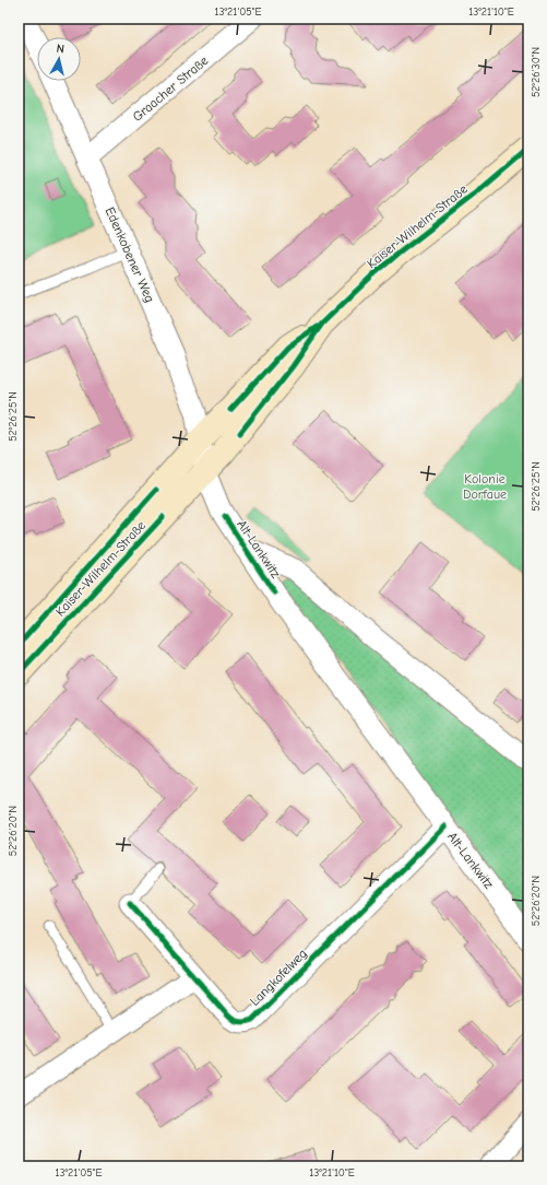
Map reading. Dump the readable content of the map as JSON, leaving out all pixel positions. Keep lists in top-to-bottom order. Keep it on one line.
{"streets":{"main road":["Kaiser-Wilhelm-Straße"],"street":["Graacher Straße","Edenkobener Weg","Alt-Lankwitz","Langkofelweg"]},"crossings":[["Graacher Straße","Edenkobener Weg"],["Kaiser-Wilhelm-Straße","Edenkobener Weg"],["Kaiser-Wilhelm-Straße","Alt-Lankwitz"],["Alt-Lankwitz","Langkofelweg"]],"parks":["Kolonie Dorfaue"],"north":"top","coordinates":["13°21'05\"E","13°21'10\"E","52°26'30\"N","52°26'25\"N","52°26'20\"N"]}
